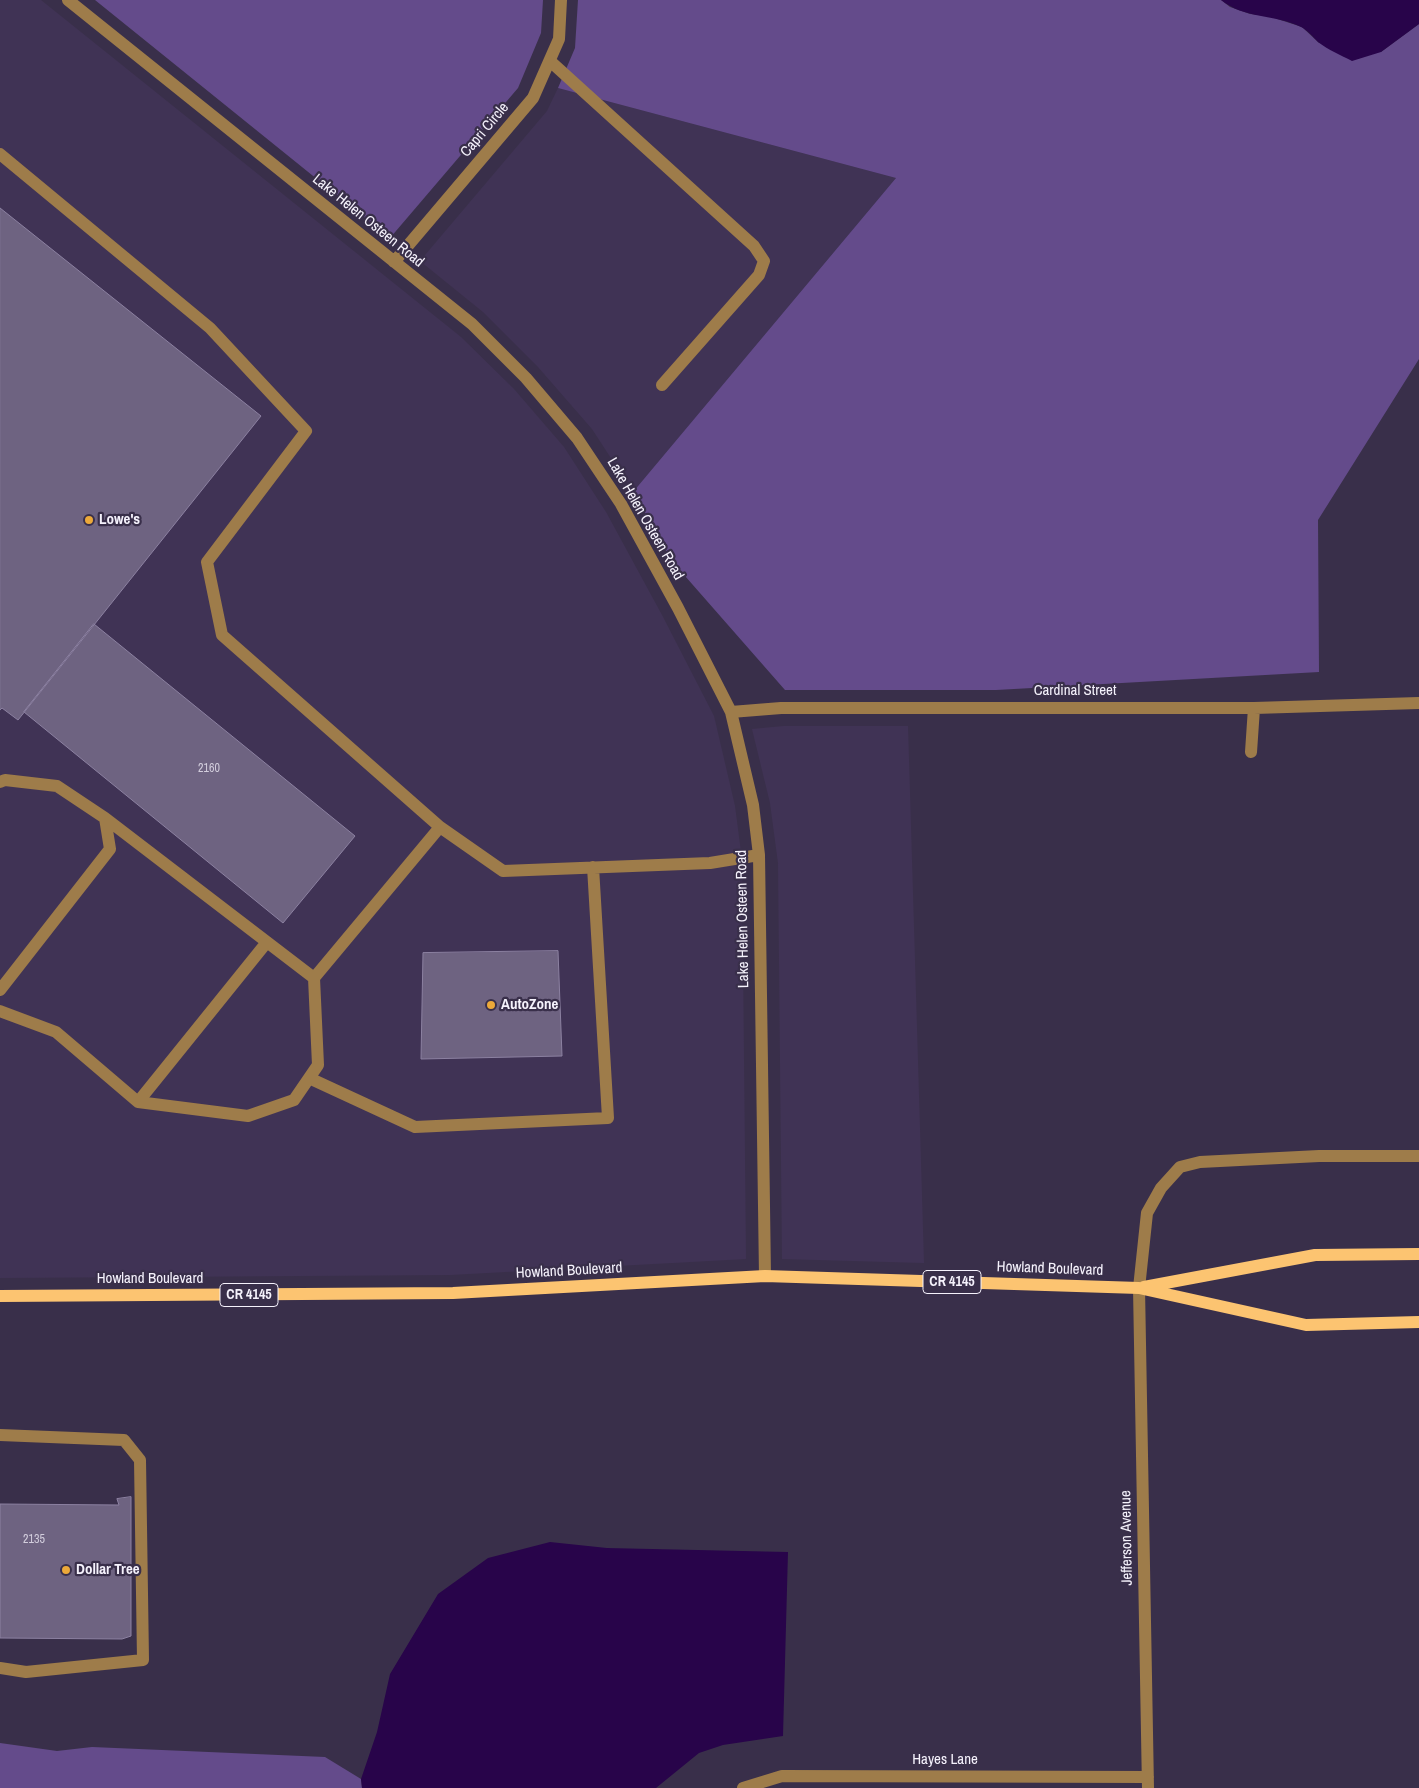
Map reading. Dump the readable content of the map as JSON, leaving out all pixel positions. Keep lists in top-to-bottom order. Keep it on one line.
{"streets":{"main road":["Howland Boulevard","CR 4145"],"street":["Capri Circle","Lake Helen Osteen Road","Cardinal Street","Jefferson Avenue","Hayes Lane"]},"crossings":[["Capri Circle","Lake Helen Osteen Road"],["Lake Helen Osteen Road","Cardinal Street"],["Lake Helen Osteen Road","Howland Boulevard"],["Howland Boulevard","Jefferson Avenue"],["Jefferson Avenue","Hayes Lane"]],"places":["Lowe's","AutoZone","Dollar Tree"],"house_numbers":["2160","2135"]}
